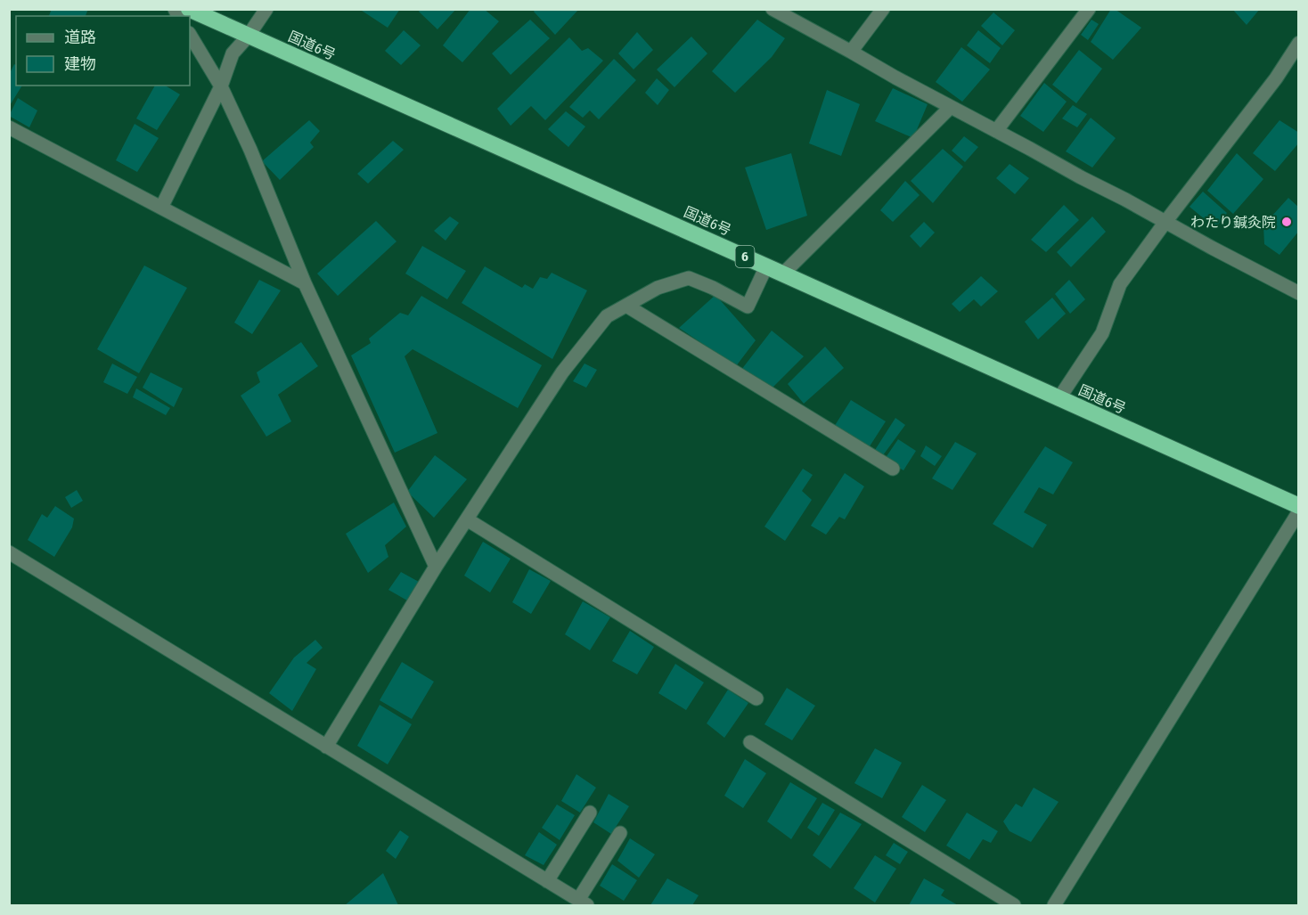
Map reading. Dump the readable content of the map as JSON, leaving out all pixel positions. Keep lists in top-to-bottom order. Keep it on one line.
{"streets":{"highway":["国道6号","6"]},"places":["わたり鍼灸院"],"legend":["道路","建物"]}
